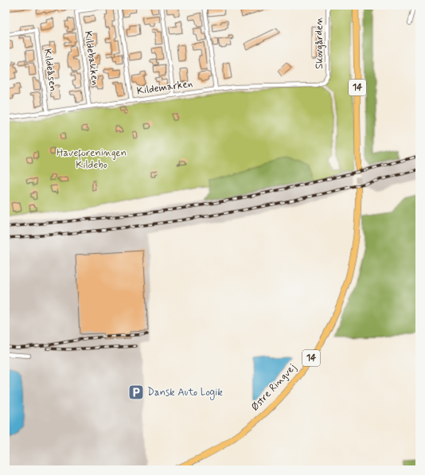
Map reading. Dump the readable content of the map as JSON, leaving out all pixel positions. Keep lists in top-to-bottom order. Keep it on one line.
{"streets":{"main road":["14","Østre Ringvej"],"street":["Skovgården","Kildebakken","Kildeåsen","Kildemarken"]},"crossings":[["Skovgården","Kildemarken"],["Kildebakken","Kildemarken"],["Kildeåsen","Kildemarken"]],"parks":["Haveforeningen Kildebo"],"places":{"parking":["Dansk Auto Logik"]}}
